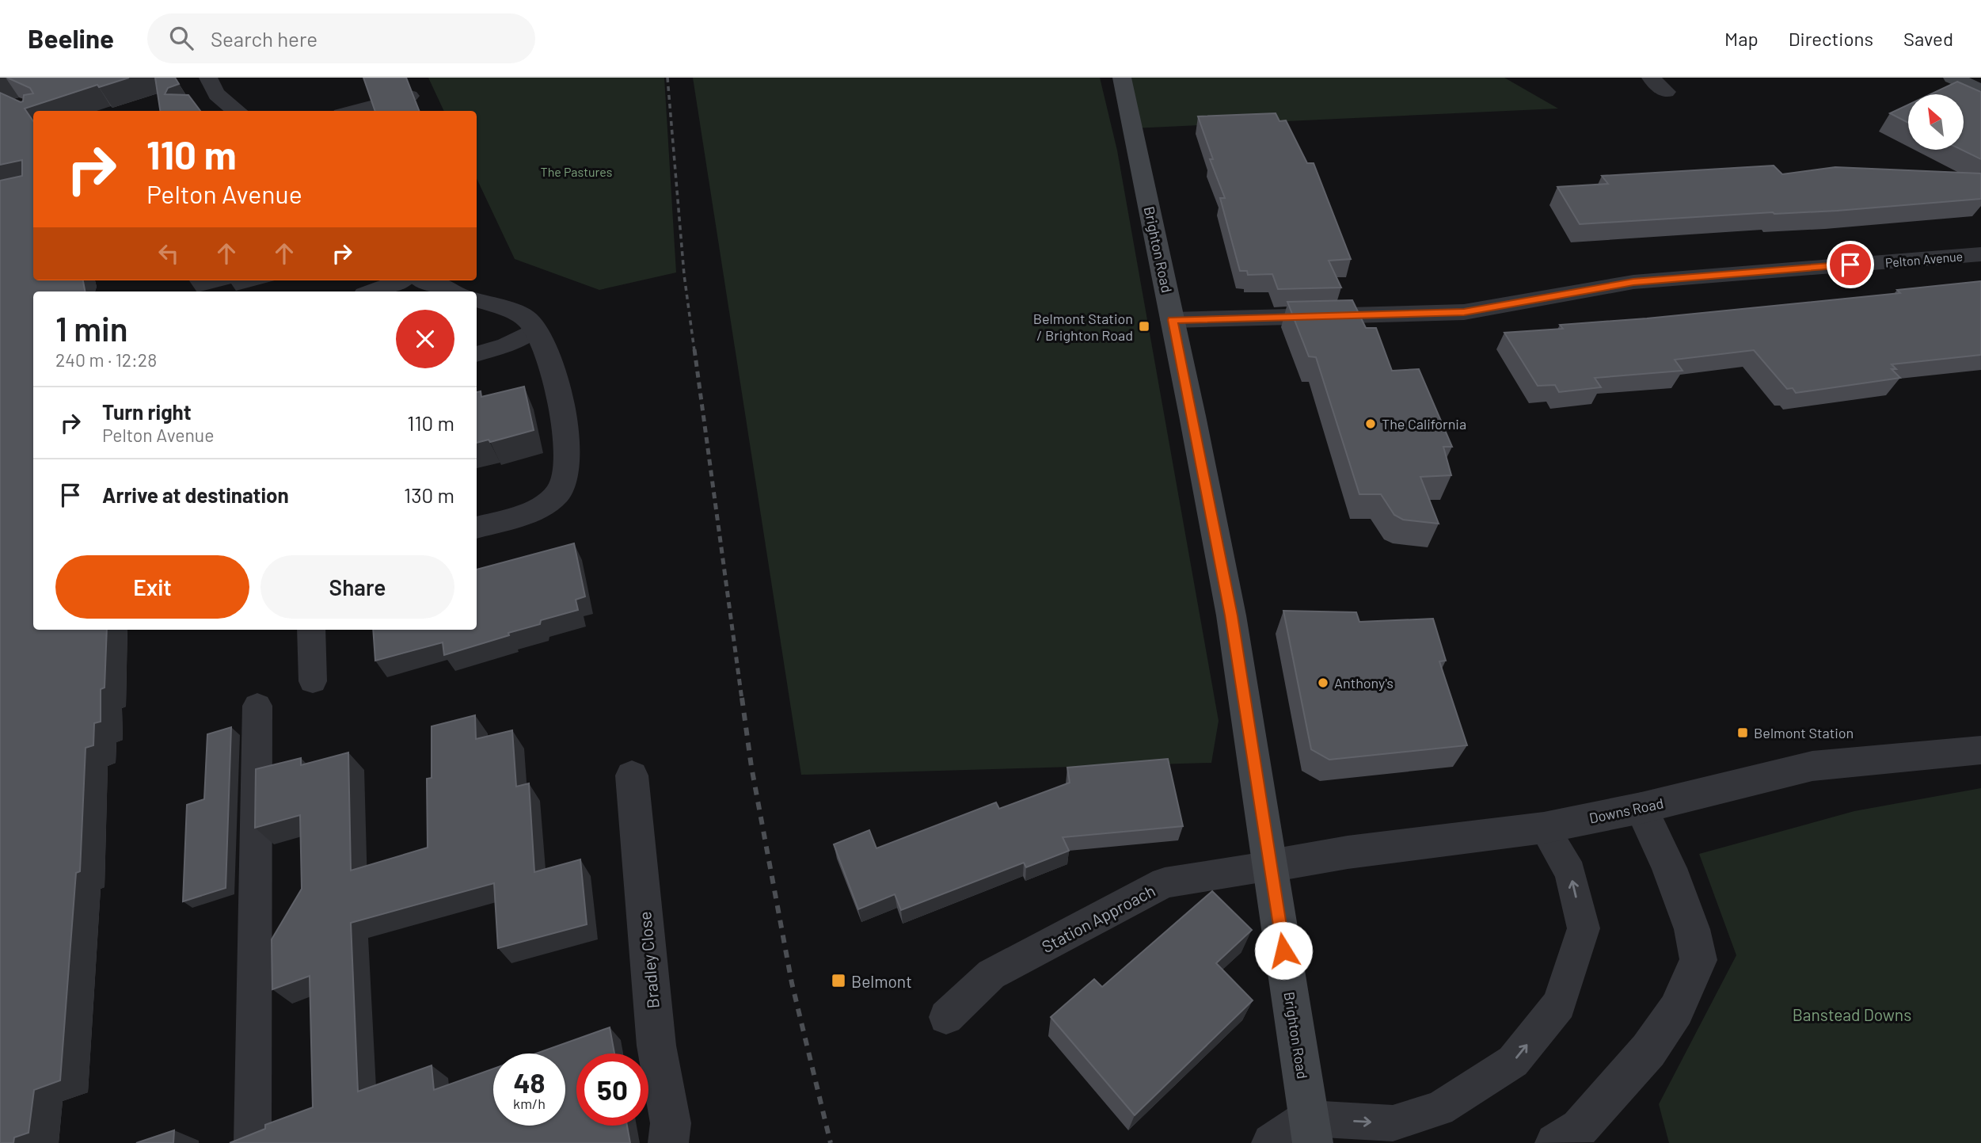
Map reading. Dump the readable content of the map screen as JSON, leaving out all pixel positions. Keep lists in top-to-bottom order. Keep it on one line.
{"streets":{"main road":["Brighton Road"],"street":["Pelton Avenue","Downs Road","Bradley Close"],"lane":["Station Approach"]},"crossings":[["Brighton Road","Pelton Avenue"],["Brighton Road","Downs Road"],["Brighton Road","Station Approach"],["Downs Road","Station Approach"]],"parks":["The Pastures","Banstead Downs"],"places":{"transit":["Belmont Station / Brighton Road","Belmont Station","Belmont"],"other":["The California","Anthony's"]},"north":"top left","page":{"header":"Beeline","search":"Search here","nav":["Map","Directions","Saved"],"turn":["110 m","Pelton Avenue"],"heading":["1 min","240 m · 12:28"],"list":[{"name":"Turn right","note":"Pelton Avenue","value":"110 m"},{"name":"Arrive at destination","value":"130 m"}],"buttons":["Exit","Share"],"speed":"48 km/h","limit":"50"}}
